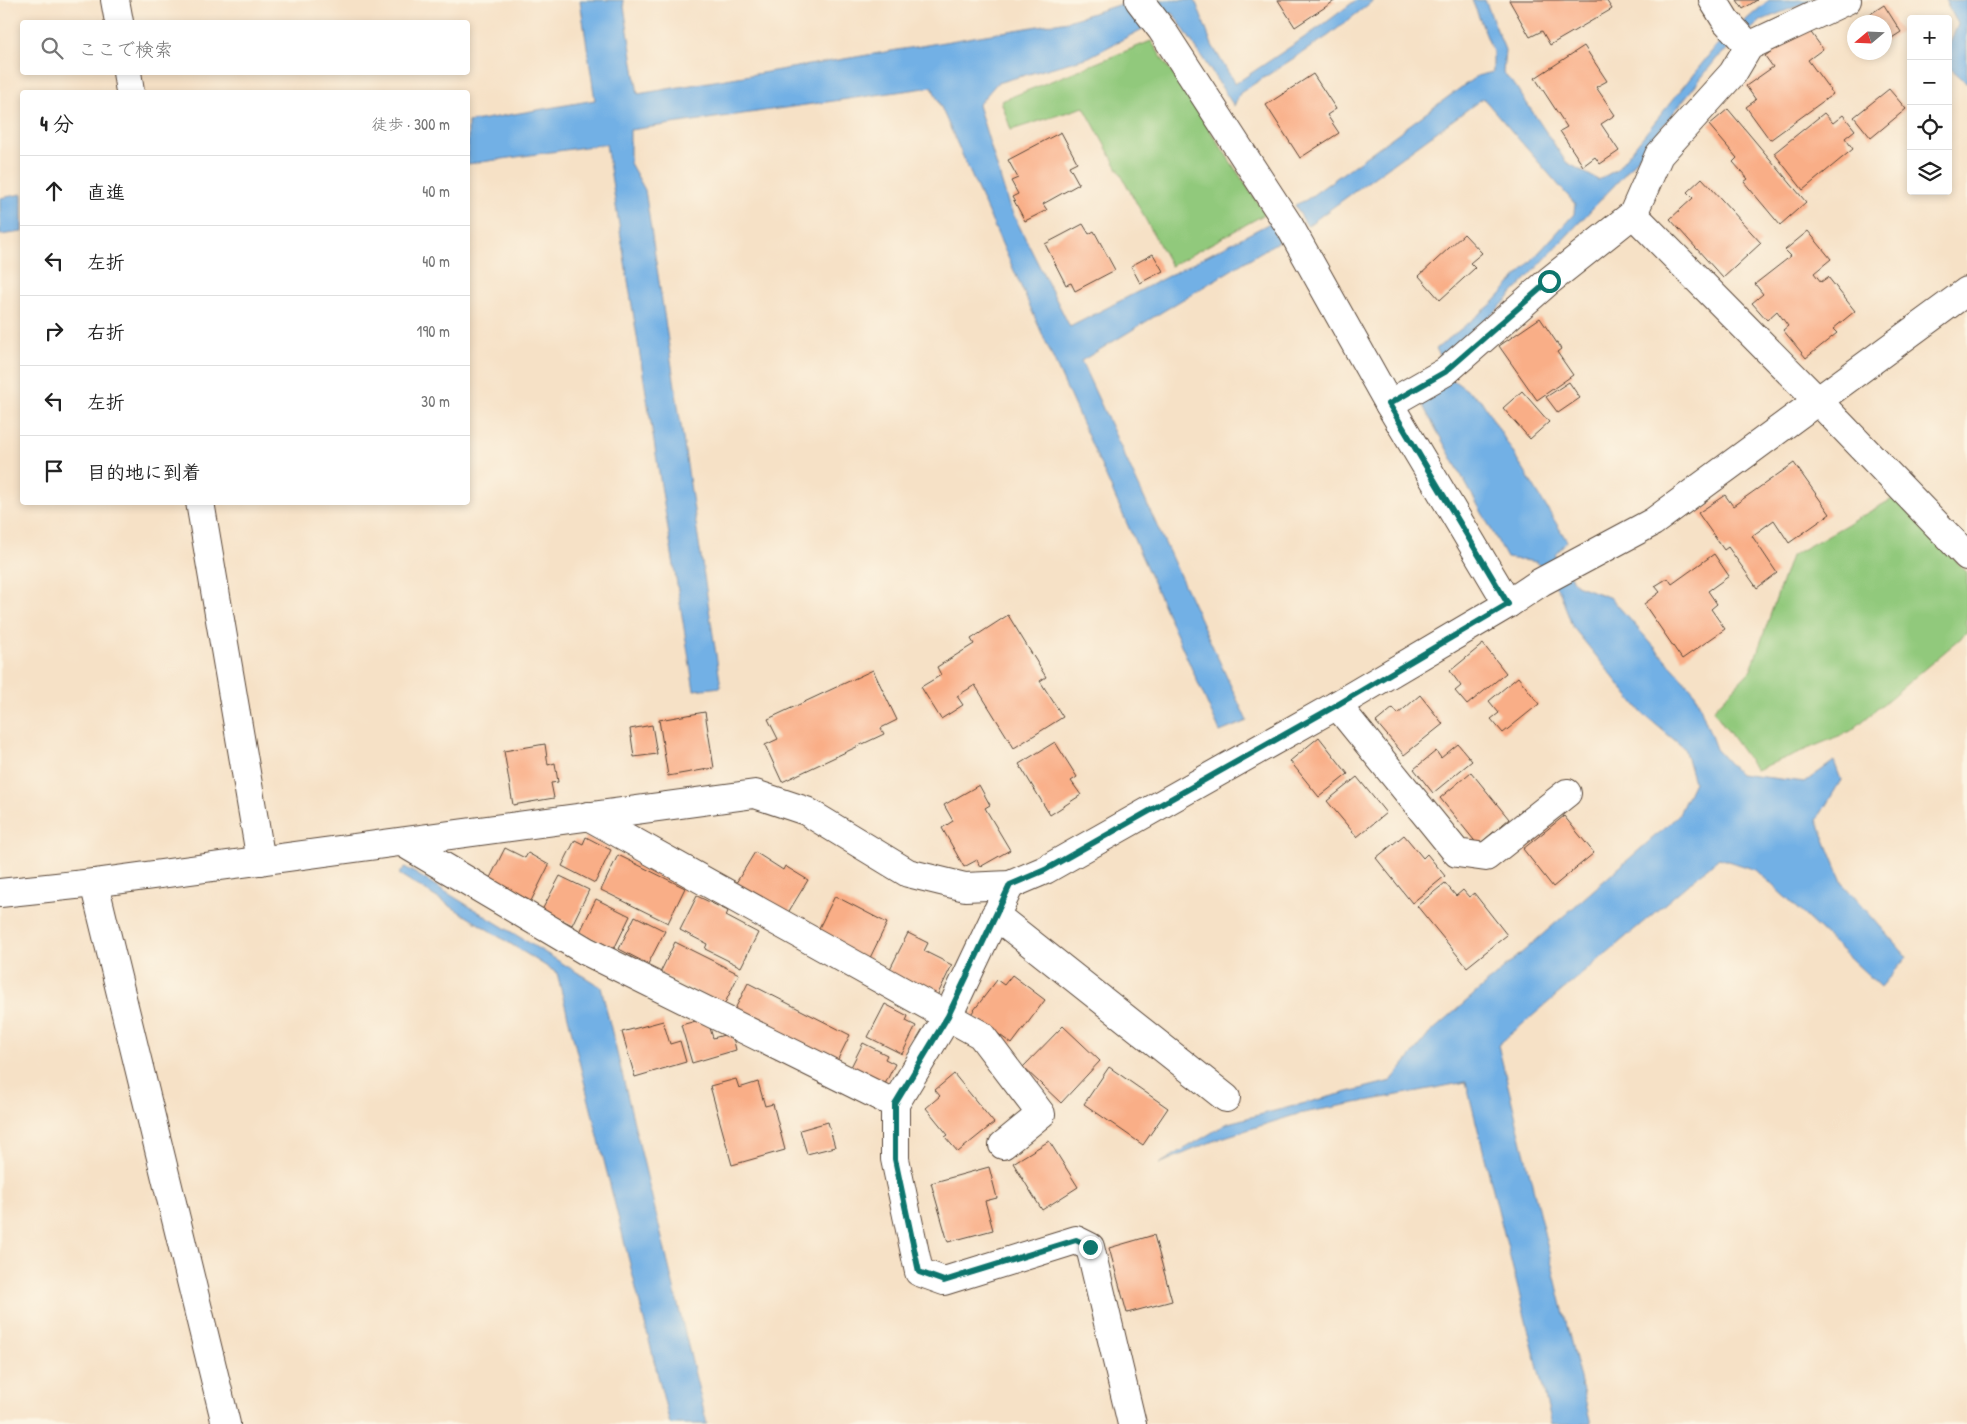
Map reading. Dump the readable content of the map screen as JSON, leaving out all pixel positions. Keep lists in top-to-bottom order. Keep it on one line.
{"north":"left","page":{"map_buttons":["+","−"],"search":"ここで検索","heading":["4 分","徒歩 · 300 m"],"list":[["直進","40 m"],["左折","40 m"],["右折","190 m"],["左折","30 m"],"目的地に到着"]}}
